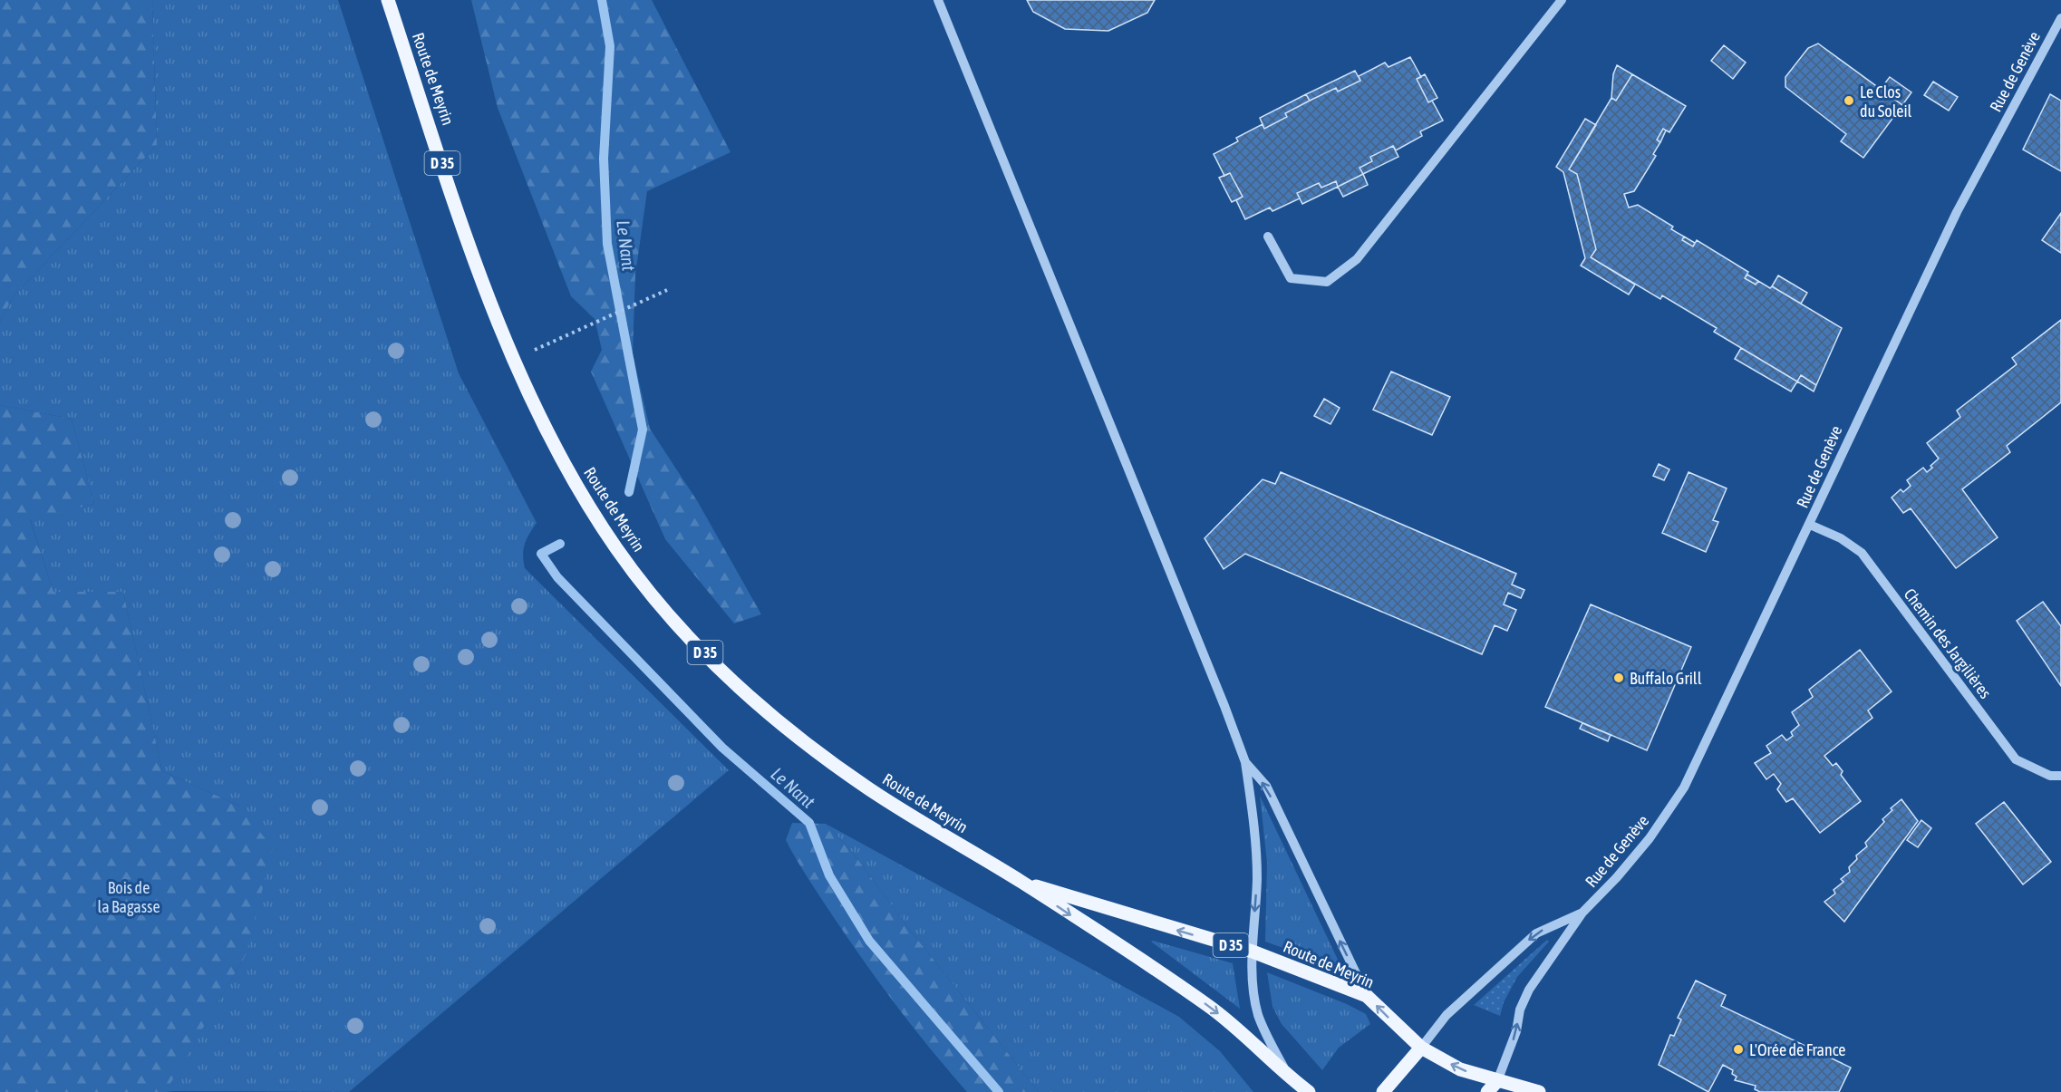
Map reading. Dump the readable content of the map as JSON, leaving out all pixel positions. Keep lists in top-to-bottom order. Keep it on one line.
{"streets":{"main road":["Route de Meyrin","D 35"],"street":["Rue de Genève","Chemin des Jargilières"]},"crossings":[["Rue de Genève","Route de Meyrin"],["Rue de Genève","Chemin des Jargilières"]],"water":["Le Nant"],"parks":["Bois de la Bagasse"],"places":["Le Clos du Soleil","Buffalo Grill","L'Orée de France"]}
